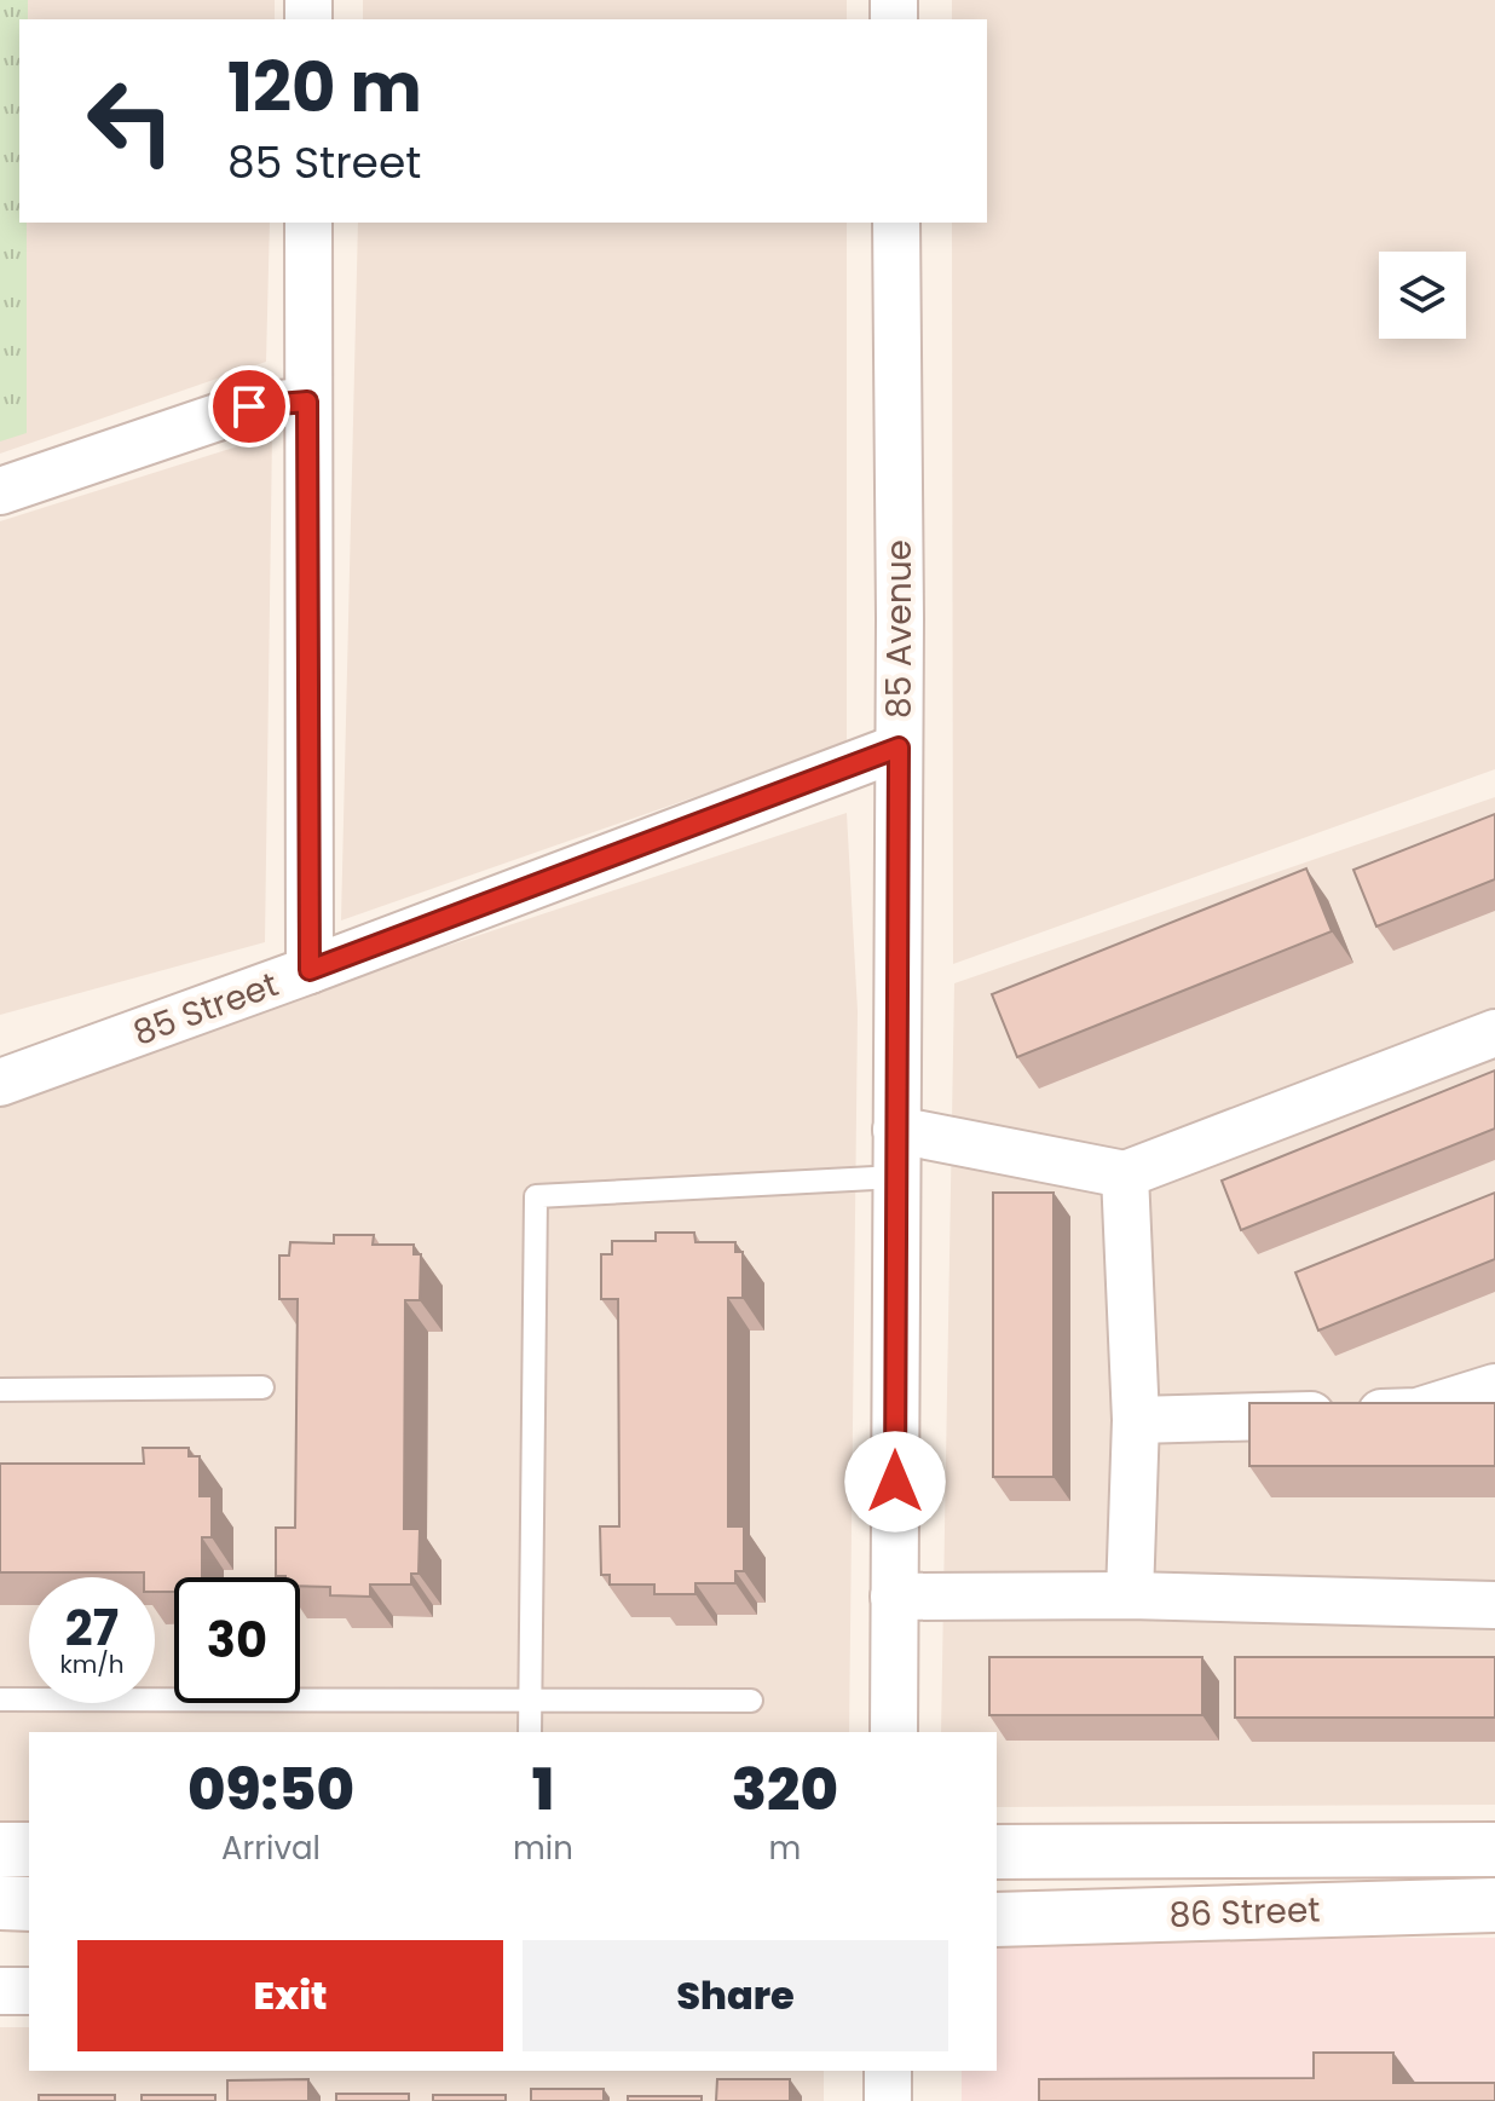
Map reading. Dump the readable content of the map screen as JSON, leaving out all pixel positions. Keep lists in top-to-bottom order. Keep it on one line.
{"streets":{"main road":["86 Street"],"street":["85 Avenue","85 Street"]},"crossings":[["85 Avenue","85 Street"]],"page":{"turn":["120 m","85 Street"],"speed":"27 km/h","limit":"30","eta":["09:50","Arrival","1","min","320","m"],"buttons":["Exit","Share"]}}
